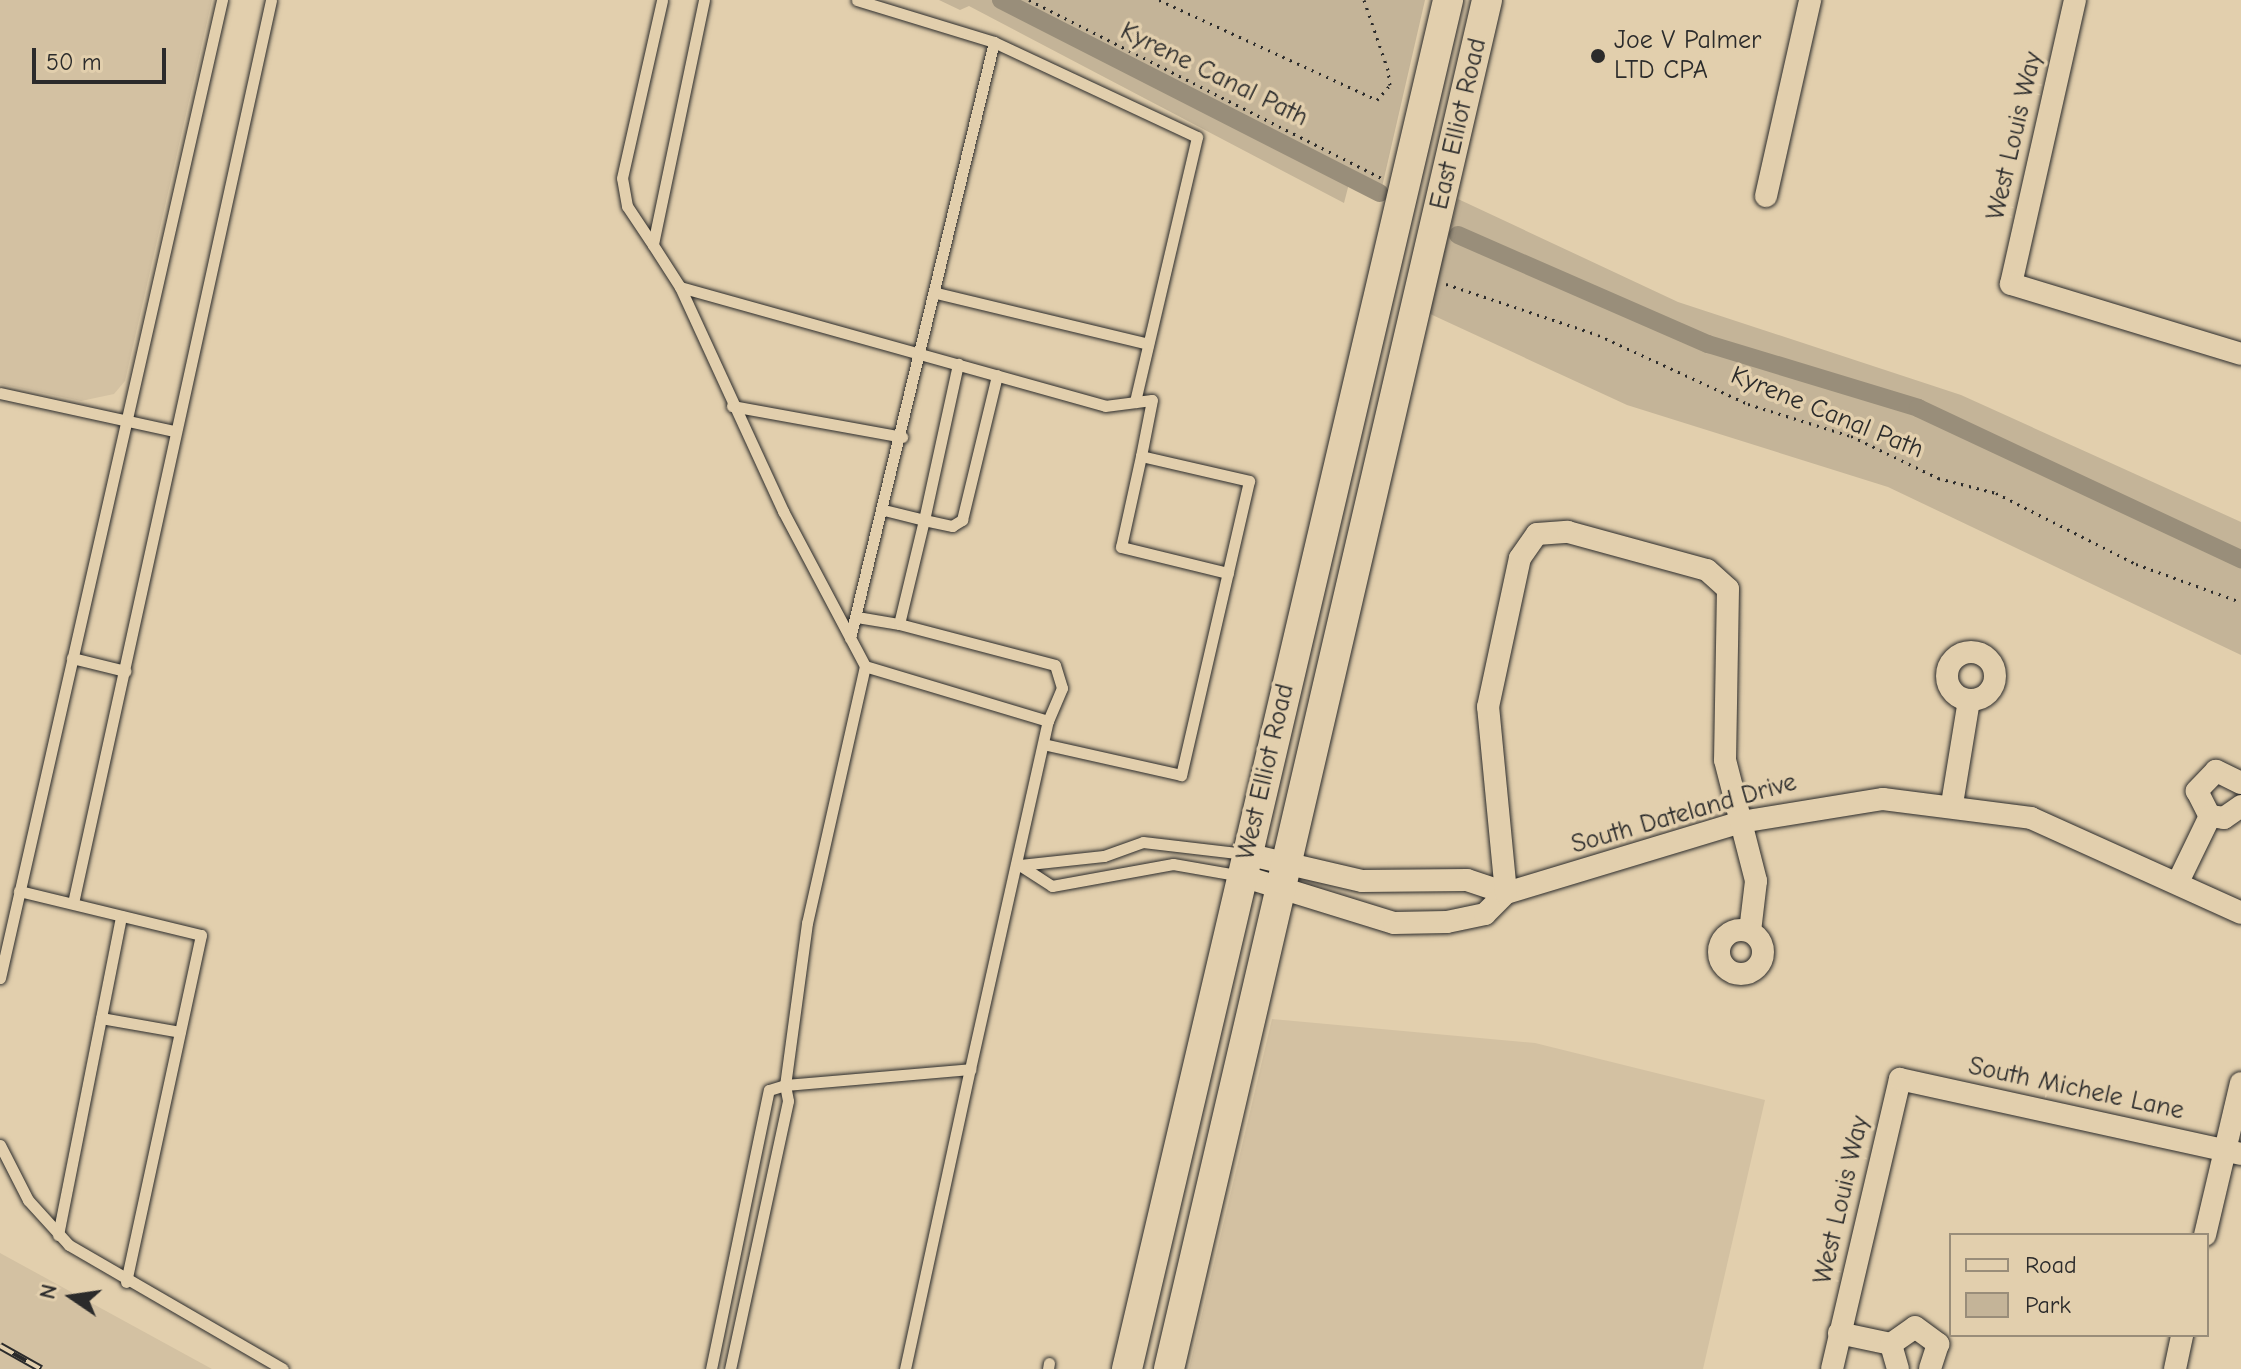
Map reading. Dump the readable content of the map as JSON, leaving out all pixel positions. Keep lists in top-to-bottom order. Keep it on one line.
{"streets":{"main road":["East Elliot Road","West Elliot Road"],"street":["West Louis Way","South Dateland Drive","South Michele Lane"],"path":["Kyrene Canal Path"]},"crossings":[["Kyrene Canal Path","East Elliot Road"],["Kyrene Canal Path","West Elliot Road"],["East Elliot Road","West Elliot Road"],["West Louis Way","South Michele Lane"],["West Elliot Road","South Dateland Drive"]],"places":["Joe V Palmer LTD CPA"],"legend":["Road","Park"],"scale_bar":"50 m","north":"left"}
